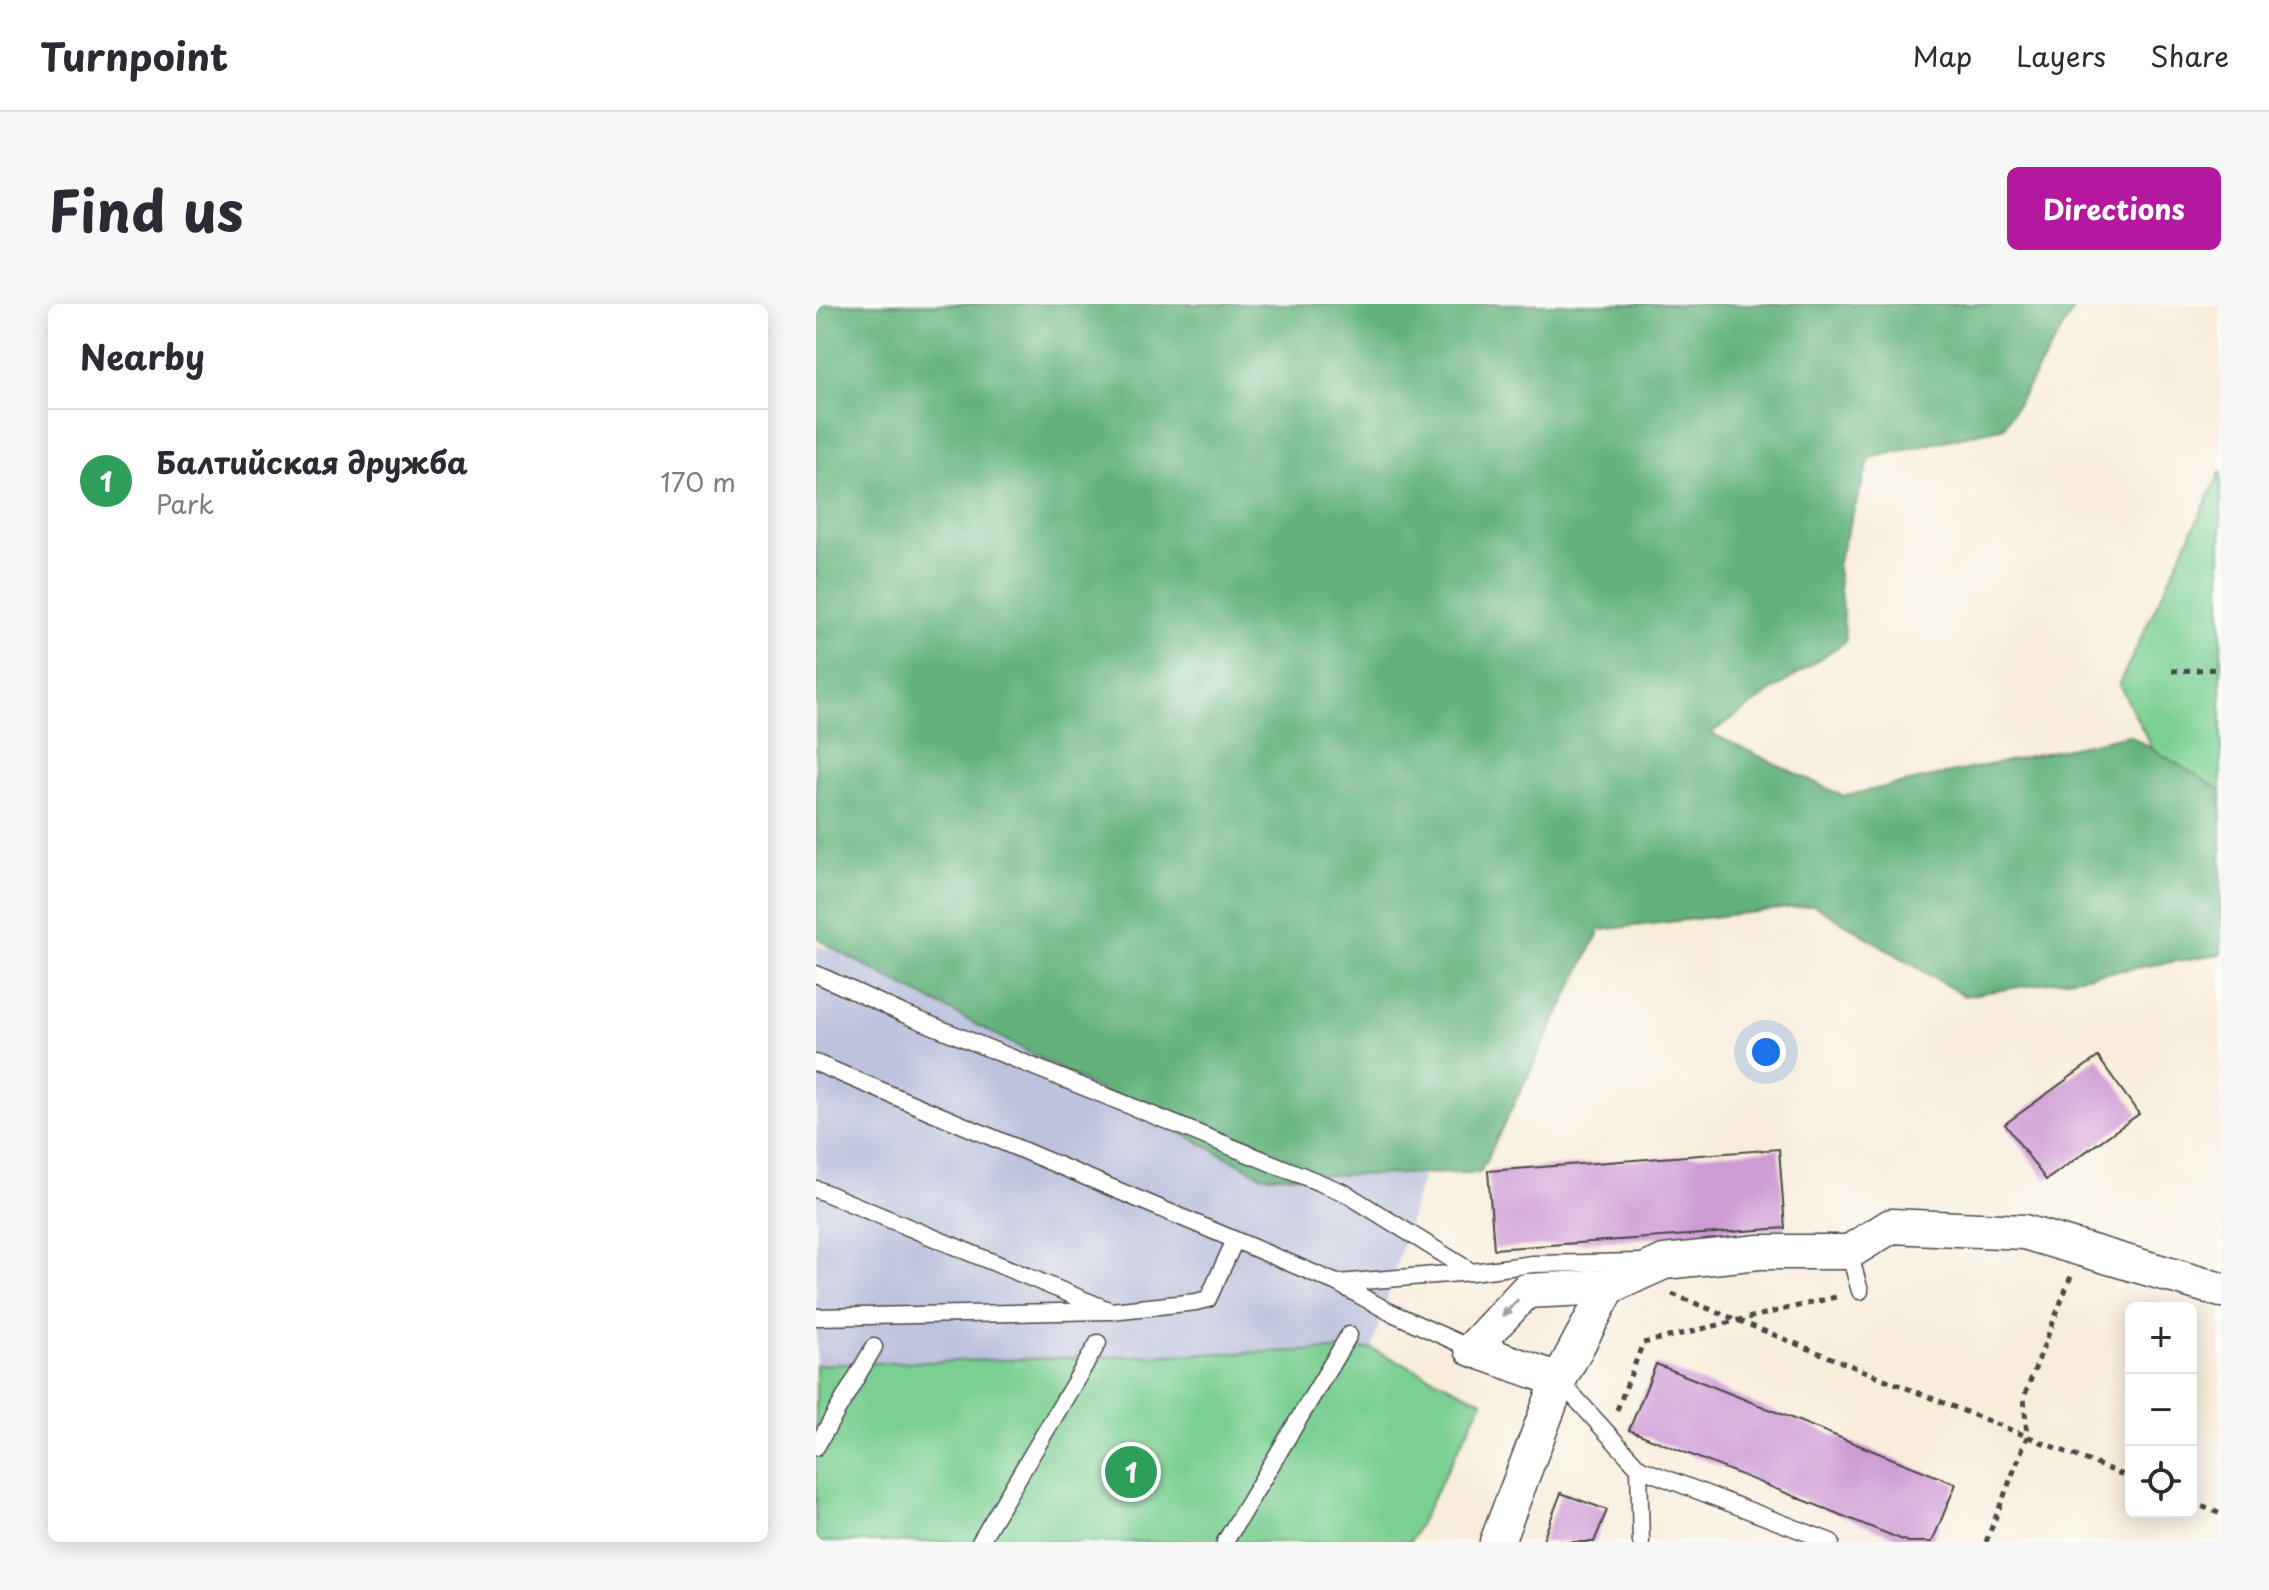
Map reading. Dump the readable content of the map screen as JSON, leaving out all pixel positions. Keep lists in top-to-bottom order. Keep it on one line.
{"page":{"header":"Turnpoint","nav":["Map","Layers","Share"],"title":"Find us","buttons":"Directions","heading":"Nearby","list":[{"mark":"1","name":"Балтийская дружба","note":"Park","value":"170 m"}],"map_buttons":["+","−"],"pins":"1"}}
